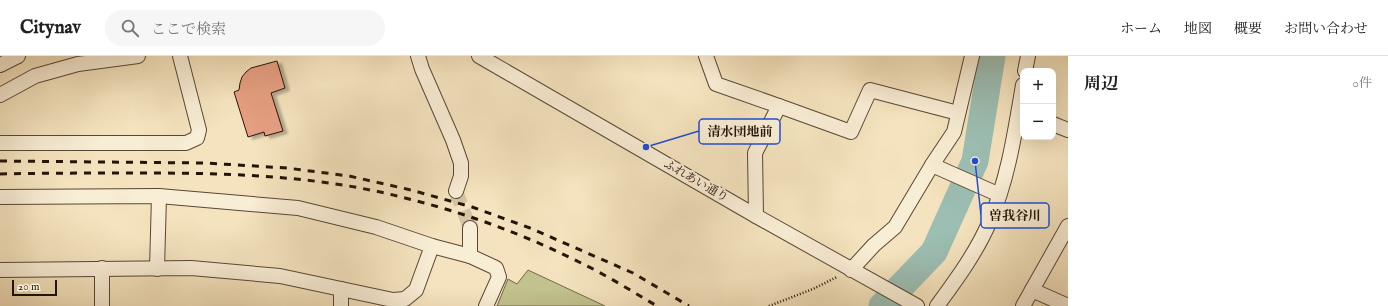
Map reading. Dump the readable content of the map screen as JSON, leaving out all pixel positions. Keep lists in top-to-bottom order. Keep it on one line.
{"streets":{"street":["ふれあい通り"]},"places":["清水団地前","曽我谷川"],"scale_bar":"20 m","page":{"header":"Citynav","search":"ここで検索","nav":["ホーム","地図","概要","お問い合わせ"],"heading":["周辺","0件"],"map_buttons":["+","−"],"scale":"20 m"}}
